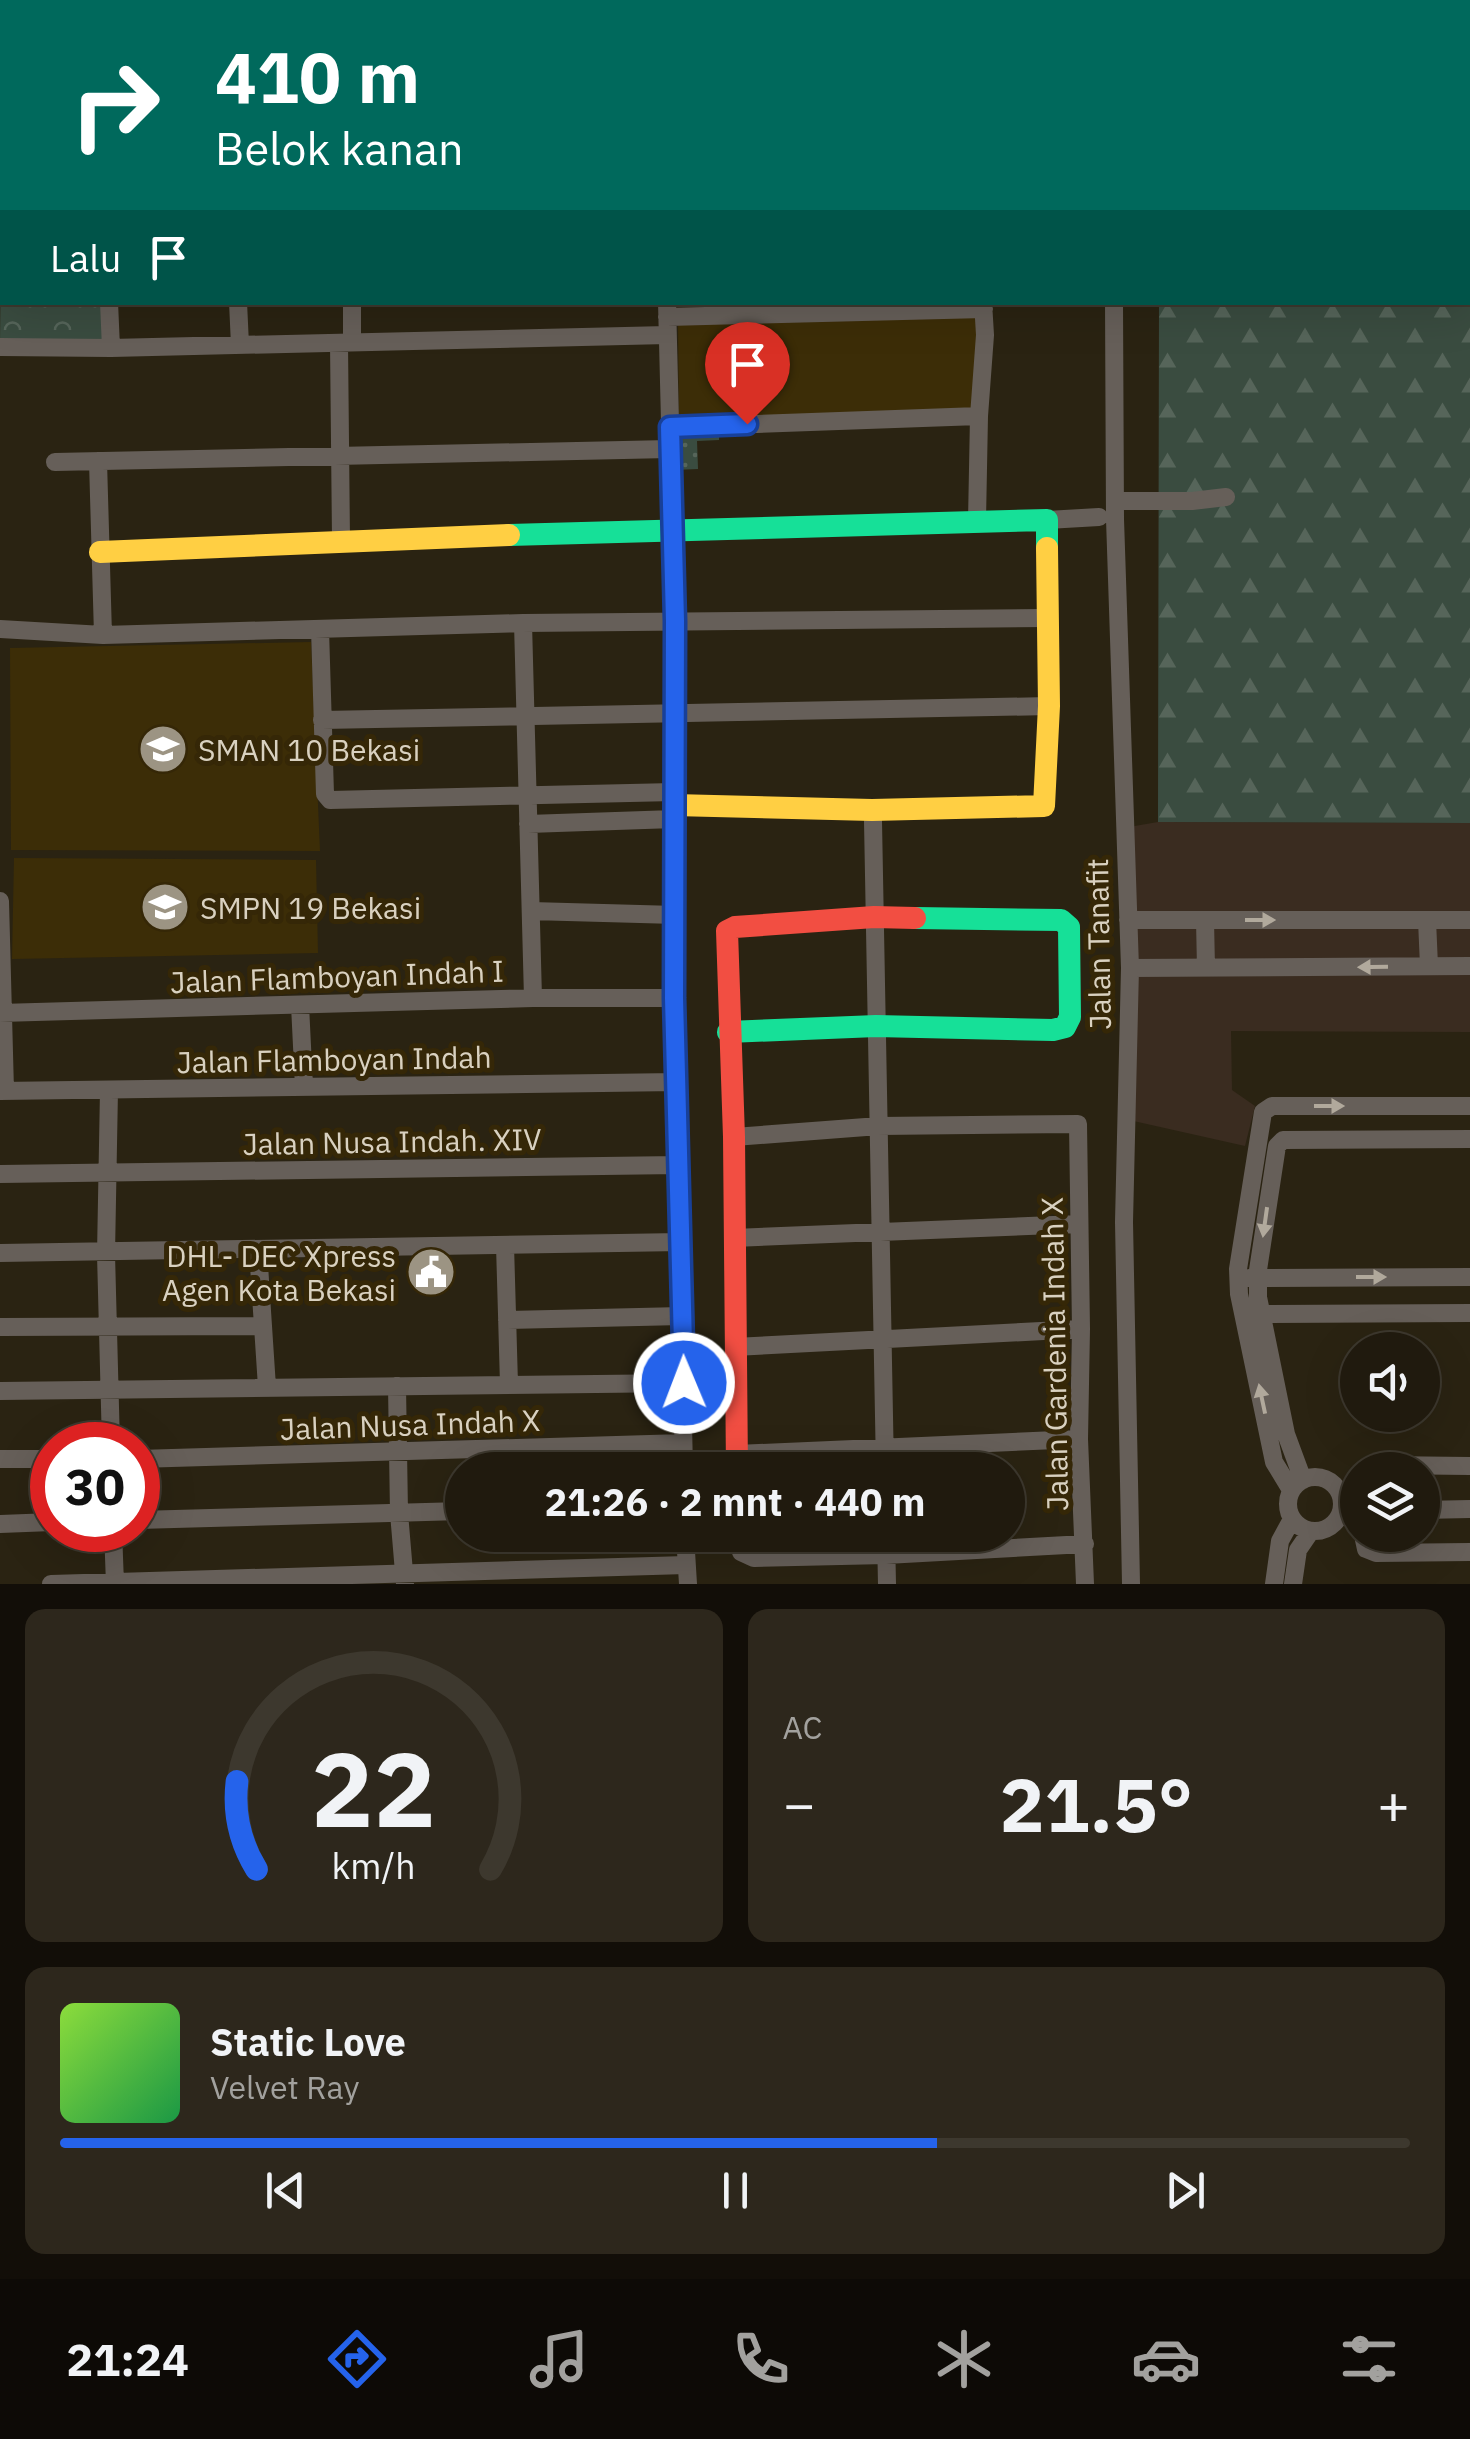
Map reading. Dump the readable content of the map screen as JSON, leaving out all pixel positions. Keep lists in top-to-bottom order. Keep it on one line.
{"streets":{"street":["Jalan Tanafit","Jalan Flamboyan Indah I","Jalan Flamboyan Indah","Jalan Nusa Indah. XIV","Jalan Gardenia Indah X","Jalan Nusa Indah X"]},"places":{"school or university":["SMAN 10 Bekasi","SMPN 19 Bekasi"],"public building":["DHL- DEC Xpress Agen Kota Bekasi"]},"page":{"turn":["410 m","Belok kanan"],"then":"Lalu","limit":"30","trip":"21:26 · 2 mnt · 440 m","tile":"AC","heat":["−","21.5°","+"],"song":["Static Love","Velvet Ray"],"tabs":"21:24","gauge":["22","km/h"]}}
